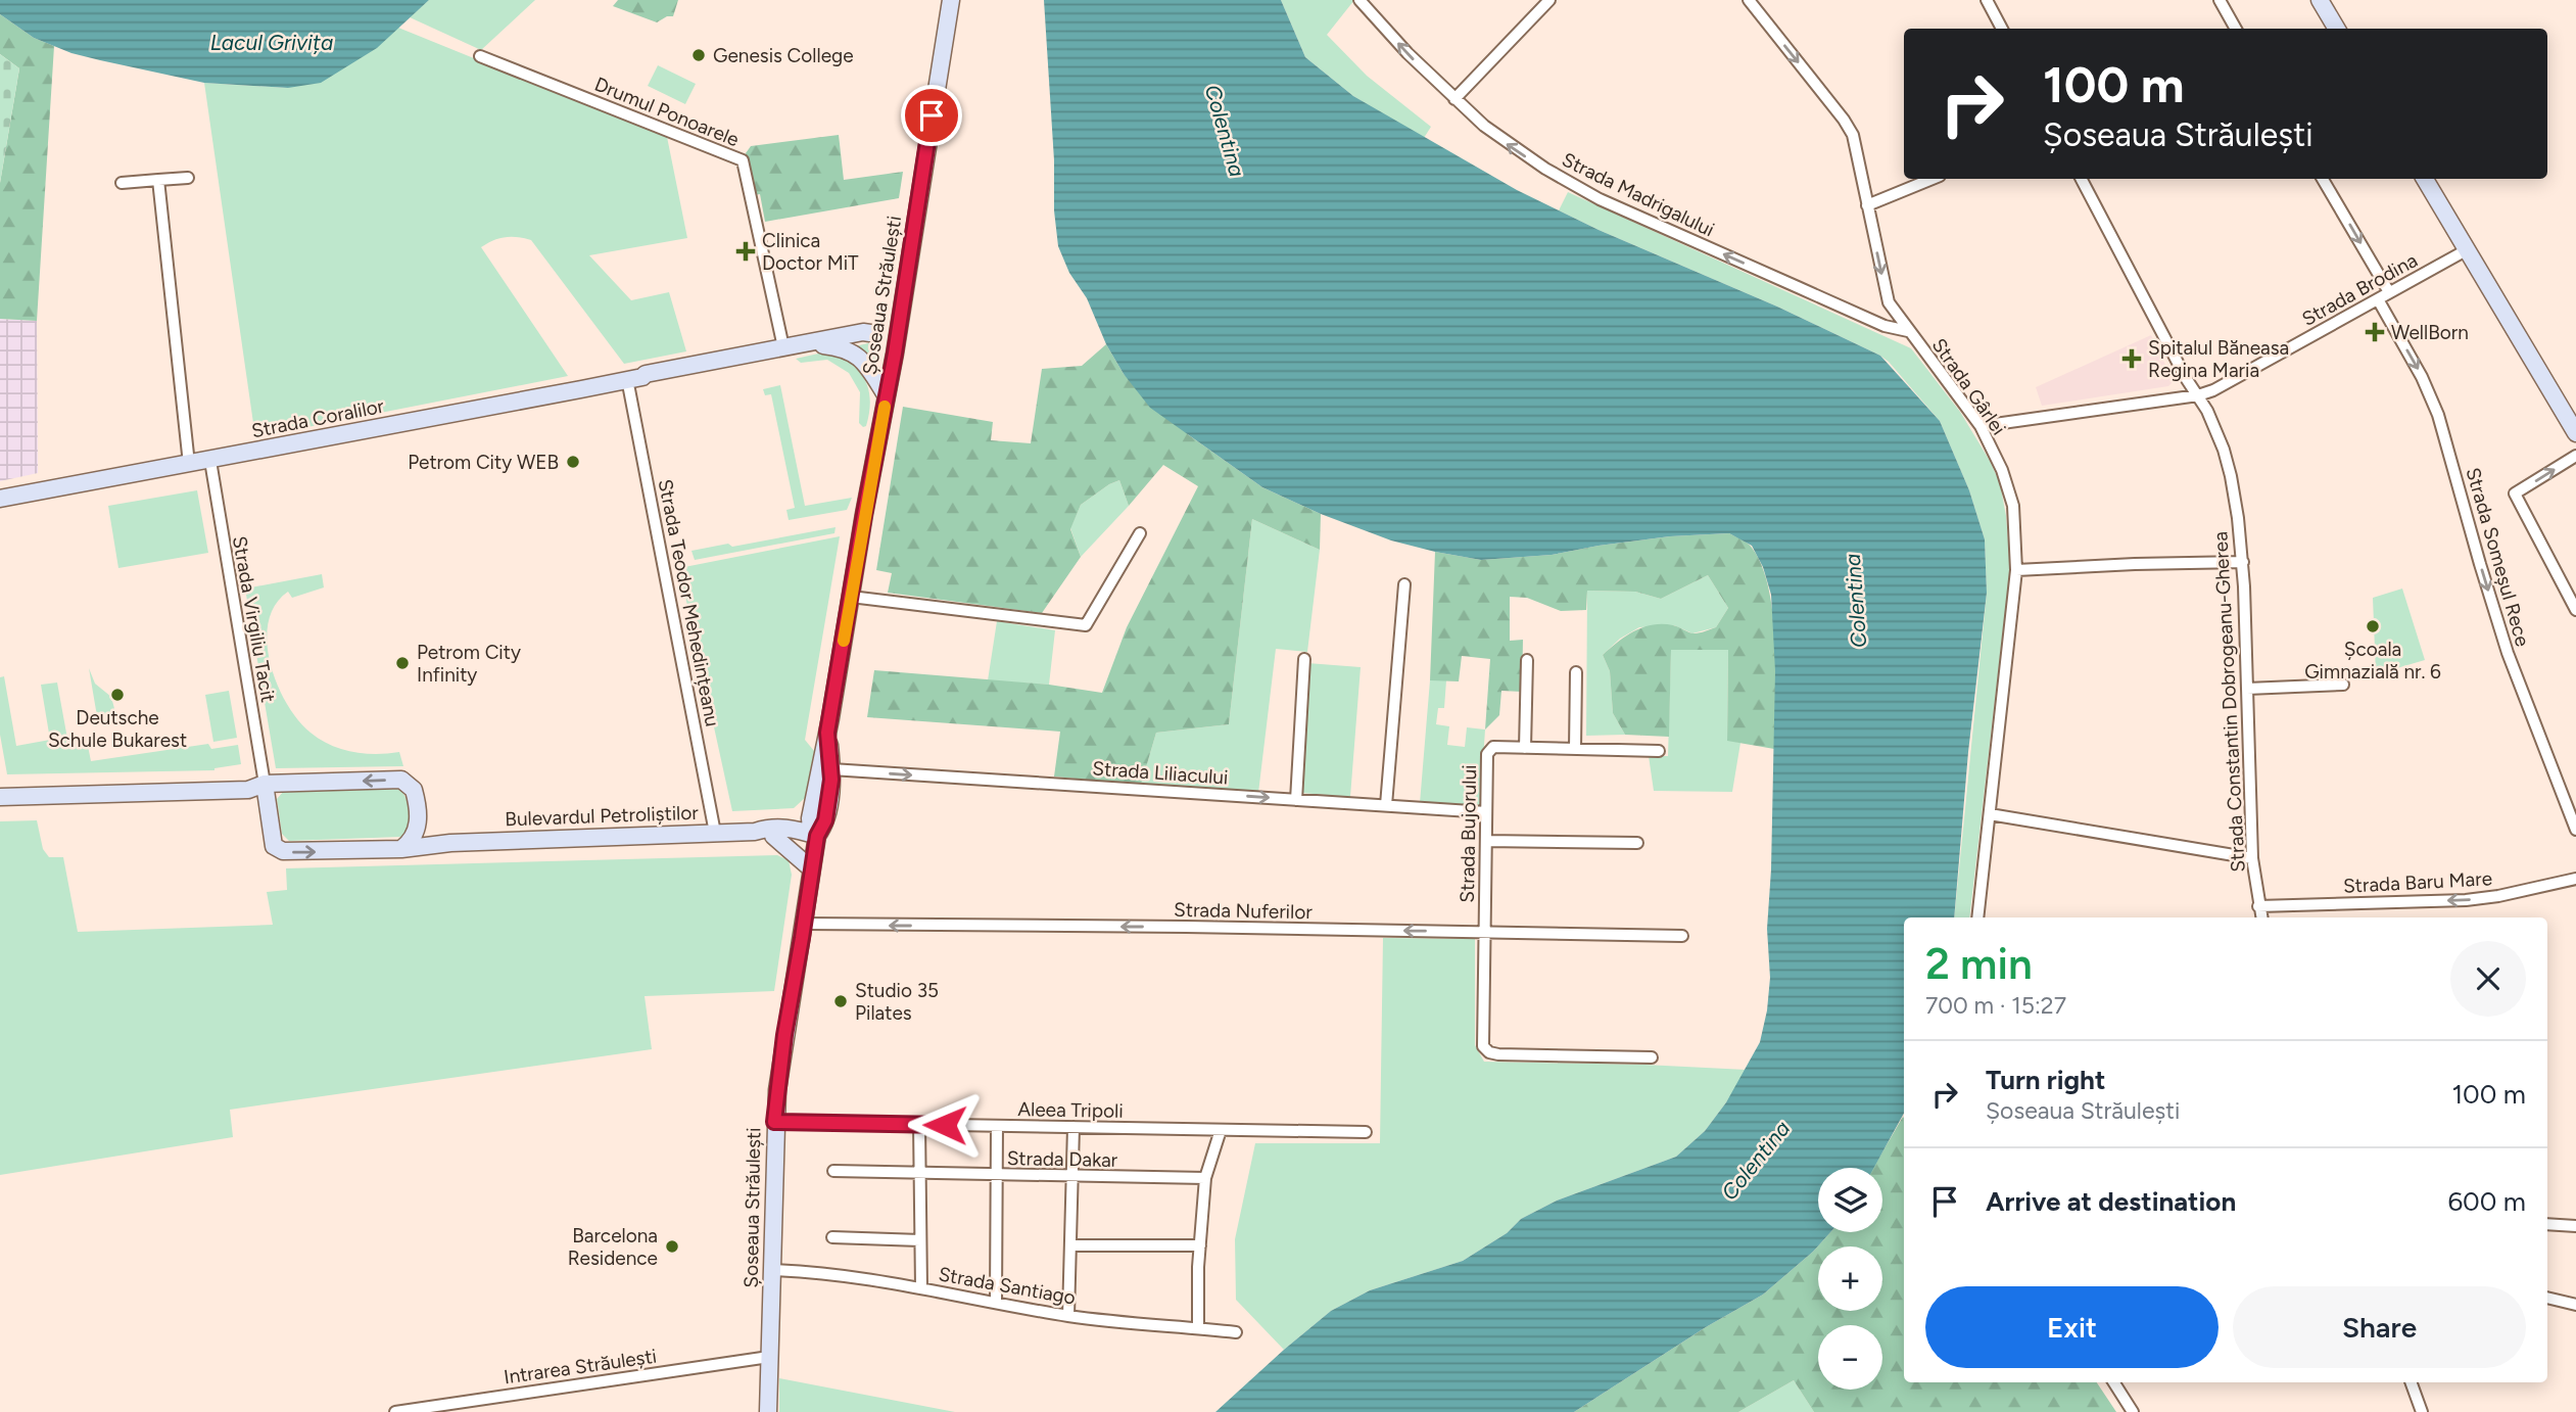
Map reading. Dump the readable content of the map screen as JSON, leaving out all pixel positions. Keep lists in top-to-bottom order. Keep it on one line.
{"streets":{"street":["Drumul Ponoarele","Strada Madrigalului","Strada Brodina","Șoseaua Străulești","Strada Gârlei","Strada Coralilor","Strada Someșul Rece","Strada Teodor Mehedințeanu","Strada Virgiliu Tacit","Strada Constantin Dobrogeanu-Gherea","Strada Liliacului","Bulevardul Petroliștilor","Strada Bujorului","Strada Baru Mare","Strada Nuferilor","Aleea Tripoli","Strada Dakar","Strada Santiago","Intrarea Străulești"]},"crossings":[["Drumul Ponoarele","Strada Coralilor"],["Strada Madrigalului","Strada Gârlei"],["Strada Brodina","Strada Gârlei"],["Strada Brodina","Strada Someșul Rece"],["Strada Brodina","Strada Constantin Dobrogeanu-Gherea"],["Șoseaua Străulești","Strada Coralilor"],["Șoseaua Străulești","Strada Liliacului"],["Șoseaua Străulești","Bulevardul Petroliștilor"],["Șoseaua Străulești","Strada Nuferilor"],["Șoseaua Străulești","Aleea Tripoli"],["Șoseaua Străulești","Strada Santiago"],["Șoseaua Străulești","Intrarea Străulești"],["Strada Coralilor","Strada Teodor Mehedințeanu"],["Strada Coralilor","Strada Virgiliu Tacit"],["Strada Teodor Mehedințeanu","Bulevardul Petroliștilor"],["Strada Virgiliu Tacit","Bulevardul Petroliștilor"],["Strada Constantin Dobrogeanu-Gherea","Strada Baru Mare"],["Strada Liliacului","Strada Bujorului"],["Strada Bujorului","Strada Nuferilor"]],"one_way":["Strada Madrigalului","Strada Gârlei","Strada Someșul Rece","Strada Liliacului","Strada Baru Mare","Strada Nuferilor"],"water":["Lacul Grivița","Colentina"],"places":{"other":["Genesis College","Petrom City WEB","Școala Gimnazială nr. 6","Petrom City Infinity","Deutsche Schule Bukarest","Studio 35 Pilates","Barcelona Residence"],"health":["Clinica Doctor MiT","WellBorn","Spitalul Băneasa Regina Maria"]},"page":{"turn":["100 m","Șoseaua Străulești"],"heading":["2 min","700 m · 15:27"],"list":[{"name":"Turn right","note":"Șoseaua Străulești","value":"100 m"},{"name":"Arrive at destination","value":"600 m"}],"map_buttons":["+","−"],"buttons":["Exit","Share"]}}
